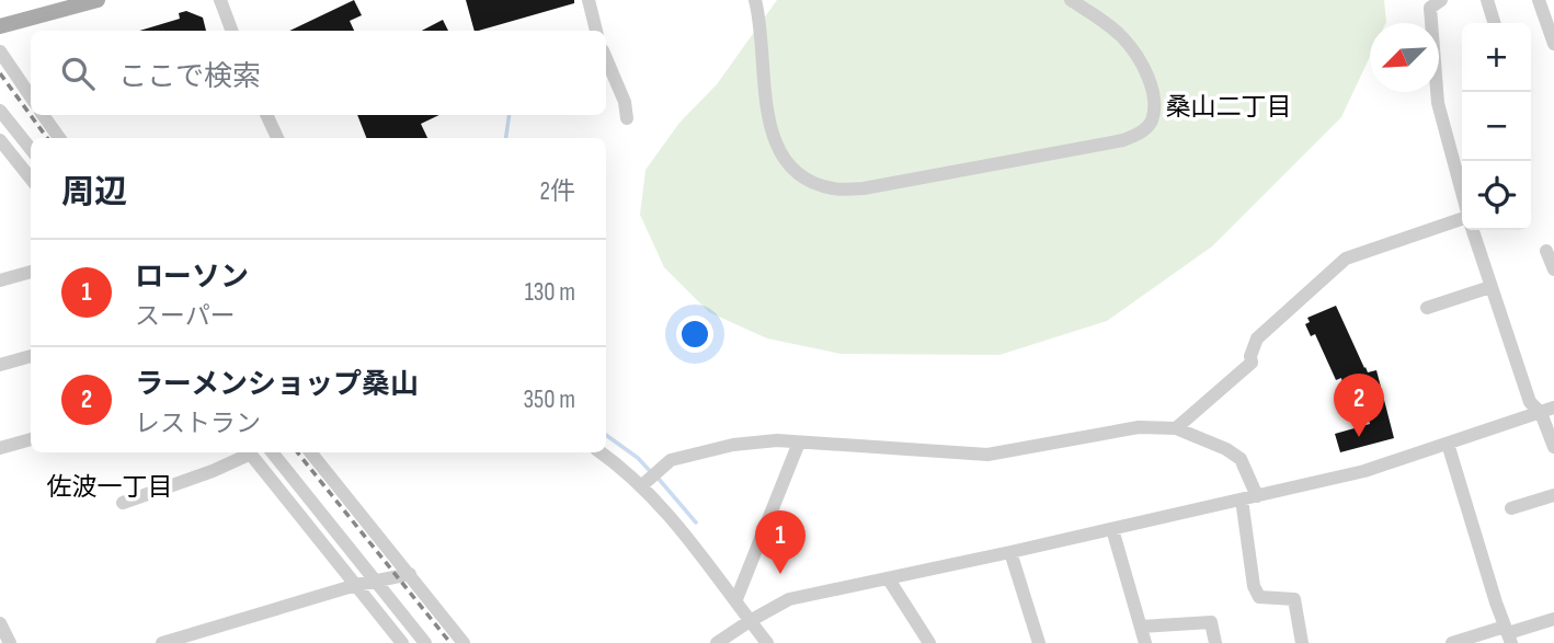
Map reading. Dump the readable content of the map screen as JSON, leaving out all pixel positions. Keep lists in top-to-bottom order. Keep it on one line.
{"districts":["桑山二丁目","佐波一丁目"],"north":"bottom left","page":{"map_buttons":["+","−"],"search":"ここで検索","heading":["周辺","2件"],"list":[{"mark":"1","name":"ローソン","note":"スーパー","value":"130 m"},{"mark":"2","name":"ラーメンショップ桑山","note":"レストラン","value":"350 m"}],"pins":["2","1"]}}
